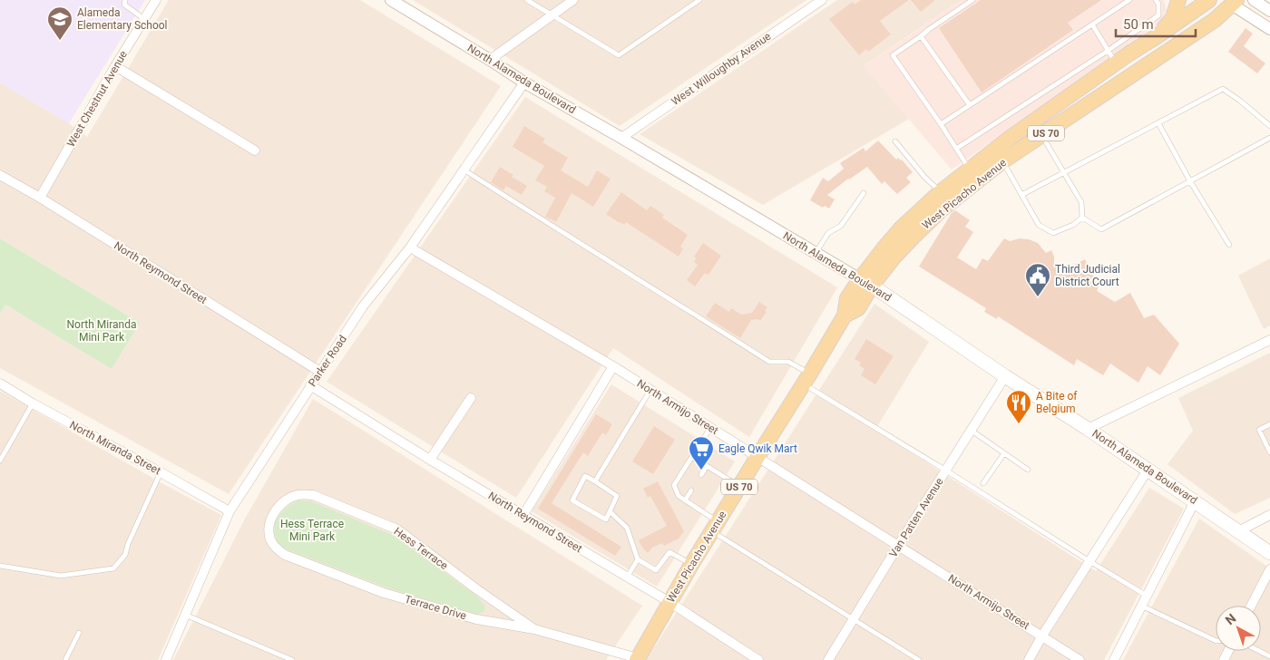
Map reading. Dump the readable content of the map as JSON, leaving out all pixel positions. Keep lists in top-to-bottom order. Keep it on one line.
{"streets":{"main road":["North Alameda Boulevard","US 70","West Picacho Avenue"],"street":["West Willoughby Avenue","West Chestnut Avenue","North Reymond Street","Parker Road","North Armijo Street","North Miranda Street","Van Patten Avenue","Hess Terrace","Terrace Drive"]},"crossings":[["West Willoughby Avenue","North Alameda Boulevard"],["North Alameda Boulevard","West Picacho Avenue"],["North Alameda Boulevard","Parker Road"],["North Alameda Boulevard","Van Patten Avenue"],["West Chestnut Avenue","North Reymond Street"],["West Picacho Avenue","North Reymond Street"],["West Picacho Avenue","North Armijo Street"],["West Picacho Avenue","Terrace Drive"],["North Reymond Street","Parker Road"],["Parker Road","North Armijo Street"],["Parker Road","North Miranda Street"],["North Armijo Street","Van Patten Avenue"],["Hess Terrace","Terrace Drive"]],"parks":["North Miranda Mini Park","Hess Terrace Mini Park"],"places":{"school or university":["Alameda Elementary School"],"public building":["Third Judicial District Court"],"restaurant":["A Bite of Belgium"],"supermarket":["Eagle Qwik Mart"]},"scale_bar":"50 m","north":"top left"}
